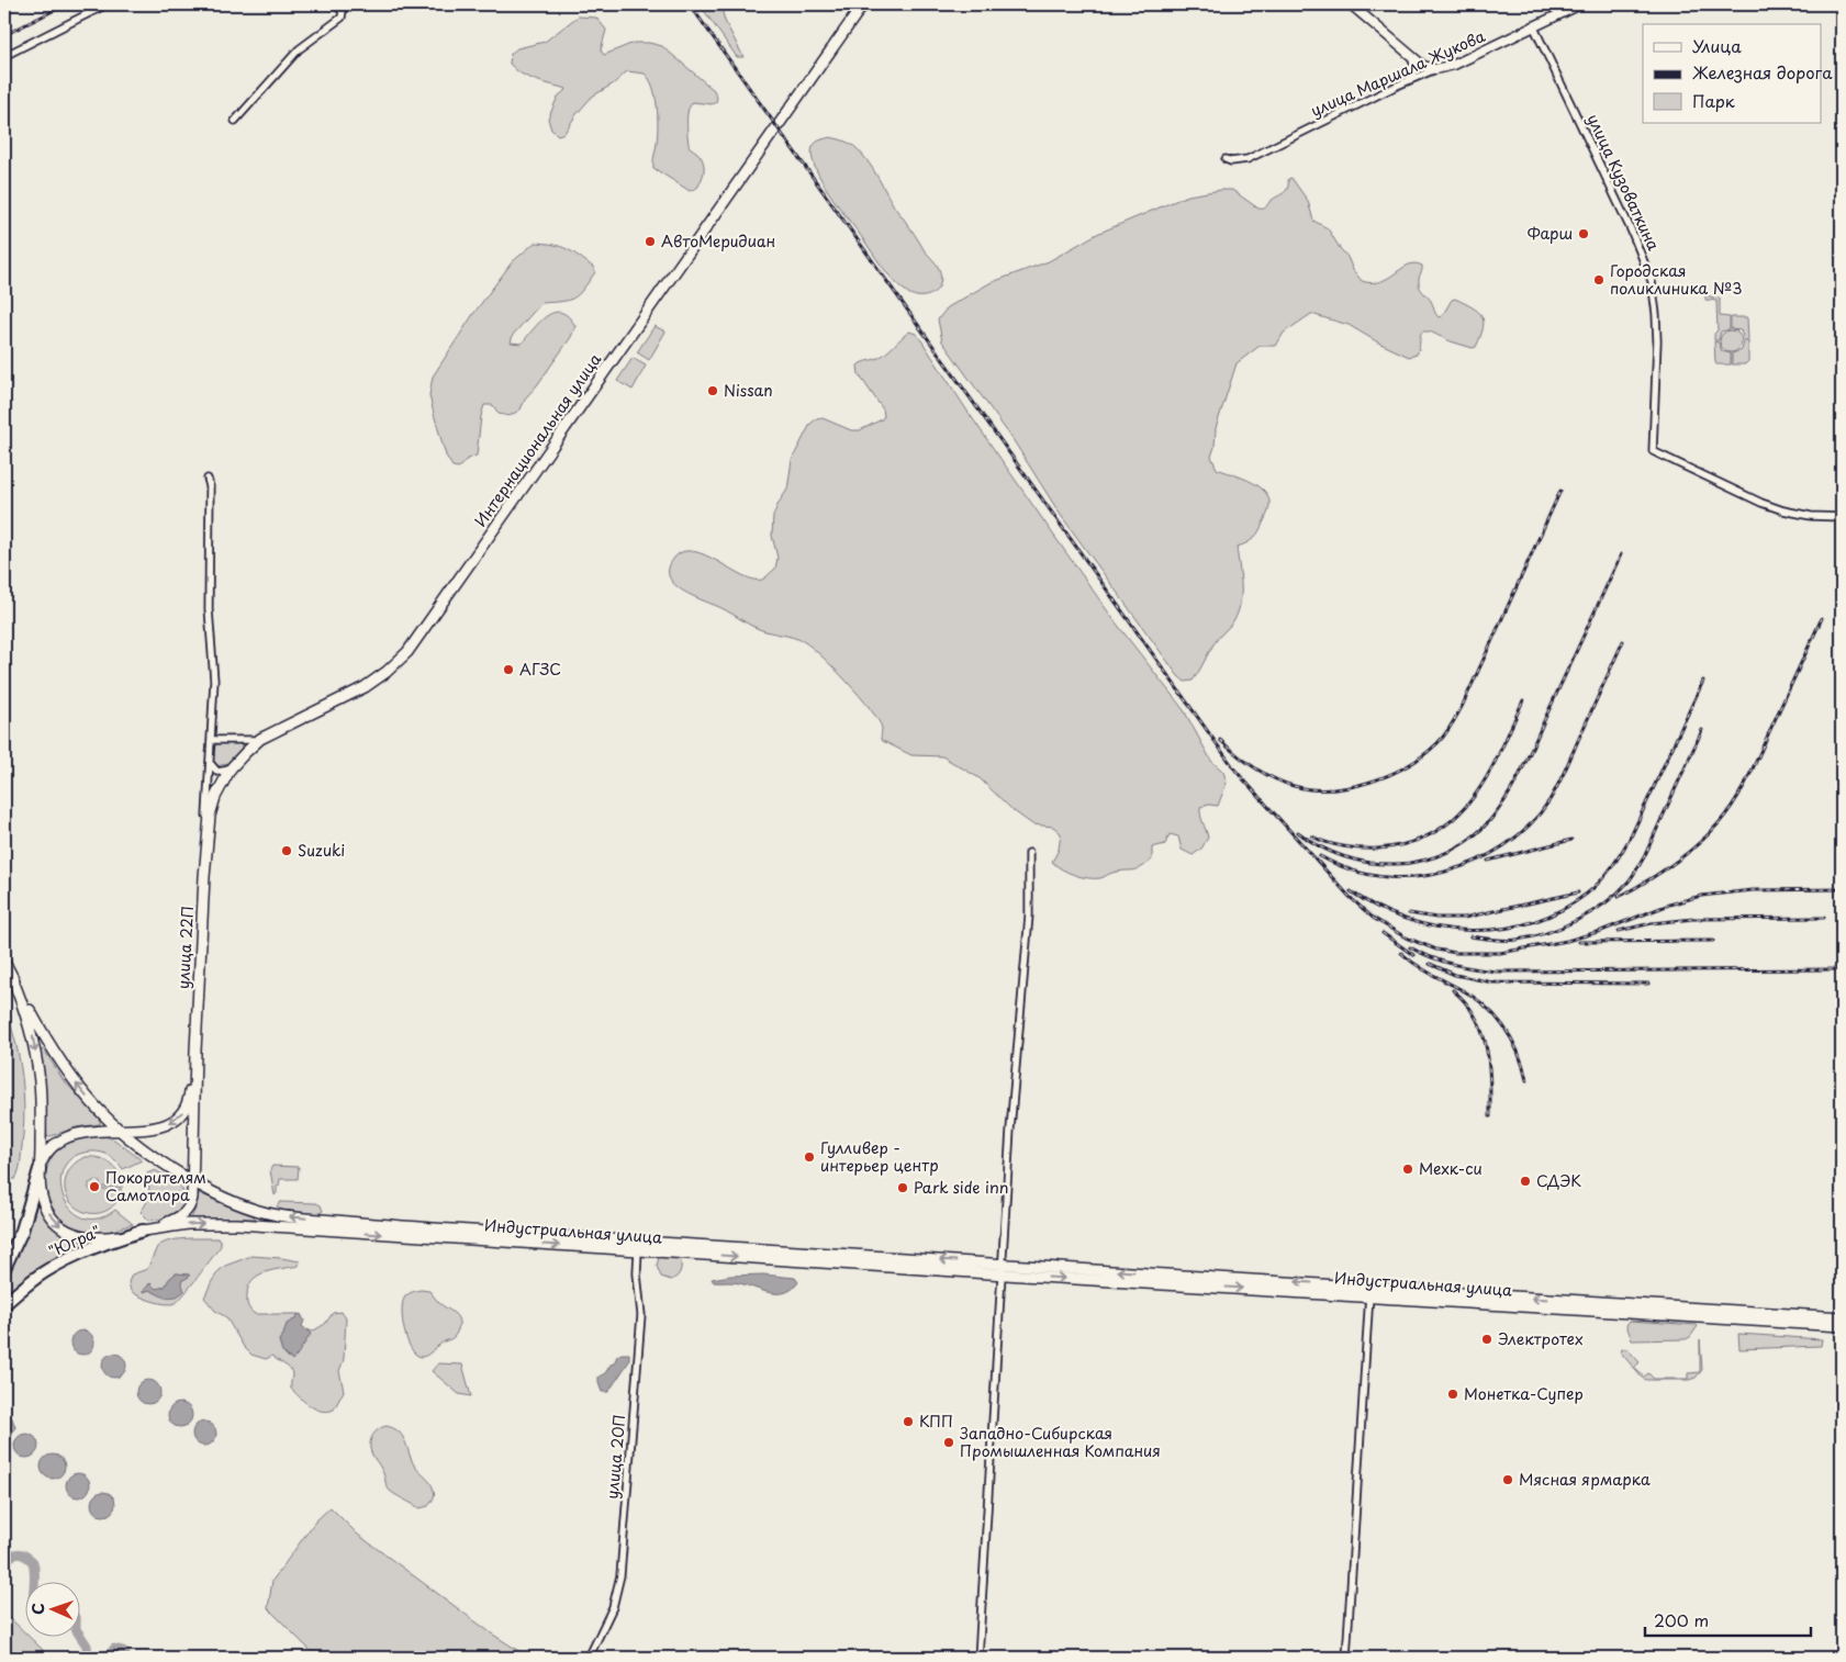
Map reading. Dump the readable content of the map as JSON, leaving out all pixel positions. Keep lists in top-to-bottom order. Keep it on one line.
{"streets":{"highway":["\"Югра\""],"main road":["улица Маршала Жукова","Интернациональная улица","улица 22П","Индустриальная улица"],"street":["улица Кузоваткина","улица 20П"]},"crossings":[["улица Маршала Жукова","улица Кузоваткина"],["Интернациональная улица","улица 22П"],["улица 22П","Индустриальная улица"],["улица 22П","\"Югра\""],["Индустриальная улица","\"Югра\""],["Индустриальная улица","улица 20П"]],"one_way":["\"Югра\""],"places":["Фарш","АвтоМеридиан","Городская поликлиника №3","Nissan","АГЗС","Suzuki","Гулливер - интерьер центр","Мехк-си","СДЭК","Покорителям Самотлора","Park side inn","Электротех","Монетка-Супер","КПП","Западно-Сибирская Промышленная Компания","Мясная ярмарка"],"legend":["Улица","Железная дорога","Парк"],"scale_bar":"200 m","north":"left"}
